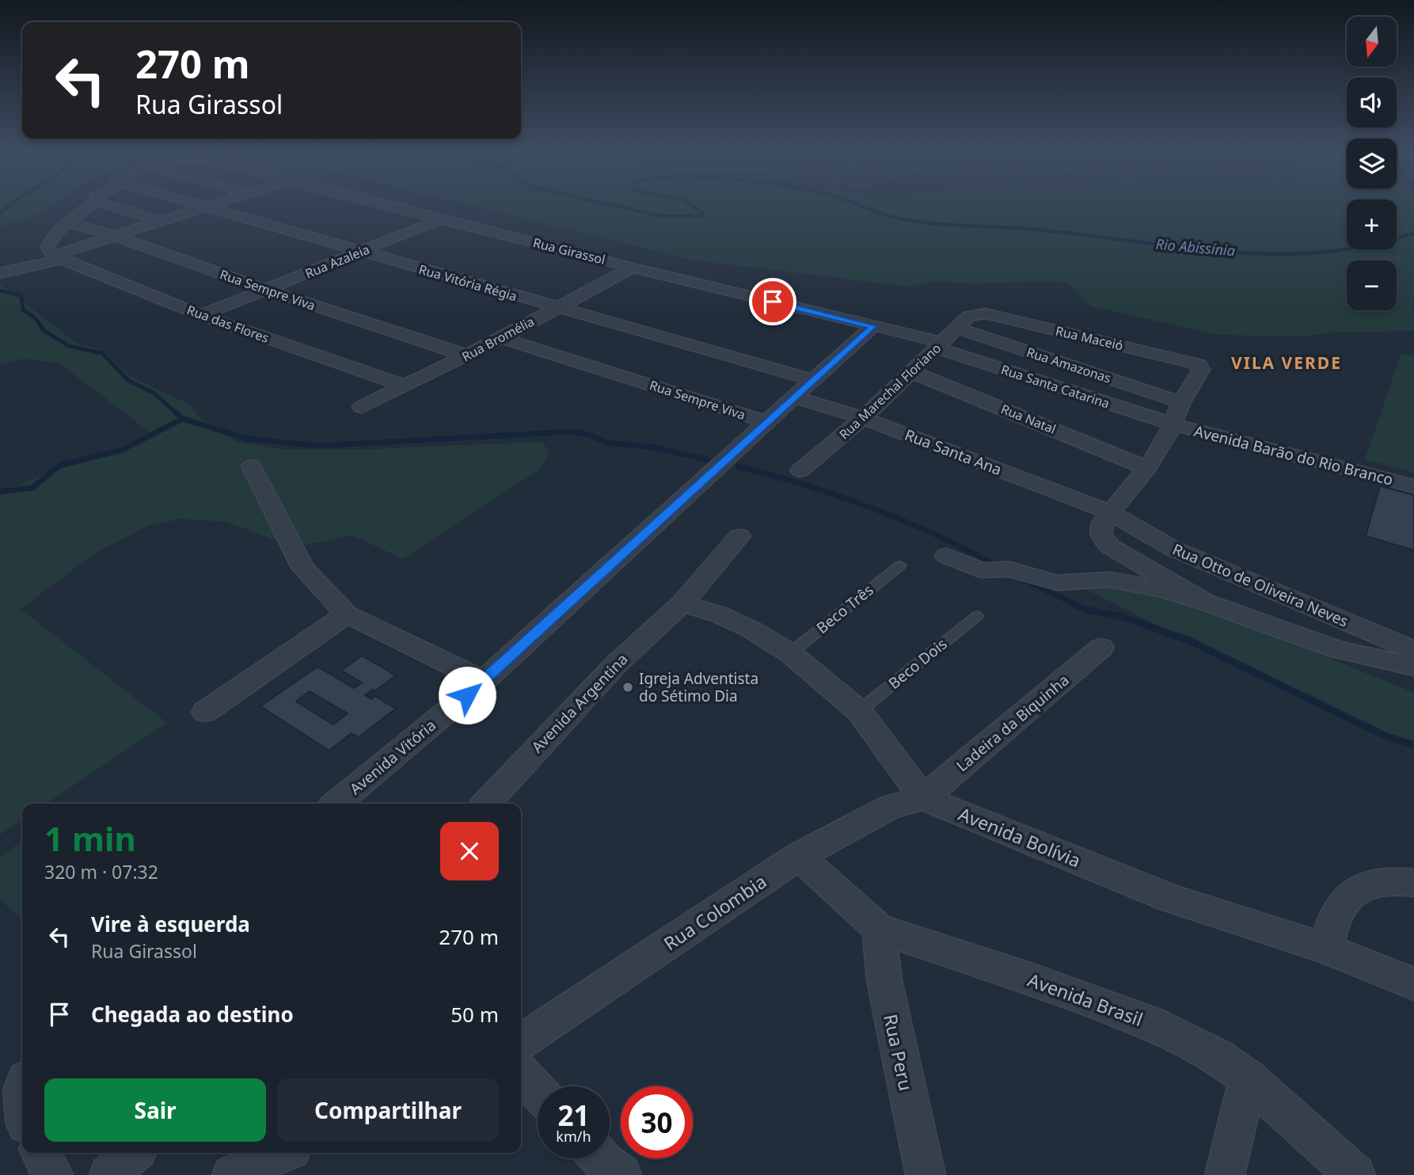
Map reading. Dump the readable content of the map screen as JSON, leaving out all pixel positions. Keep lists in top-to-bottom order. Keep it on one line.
{"streets":{"street":["Rua Girassol","Rua Azaleia","Rua Vitória Régia","Rua Sempre Viva","Rua das Flores","Rua Maceió","Rua Bromélia","Rua Amazonas","Rua Santa Catarina","Rua Marechal Floriano","Rua Natal","Rua Santa Ana","Avenida Barão do Rio Branco","Rua Otto de Oliveira Neves","Avenida Argentina","Ladeira da Biquinha","Avenida Vitória","Avenida Bolívia","Rua Colombia","Avenida Brasil","Rua Peru"],"lane":["Beco Três","Beco Dois"]},"crossings":[["Rua Girassol","Rua Azaleia"],["Rua Girassol","Rua Bromélia"],["Rua Girassol","Rua Santa Catarina"],["Rua Girassol","Avenida Vitória"],["Rua Azaleia","Rua Vitória Régia"],["Rua Azaleia","Rua Sempre Viva"],["Rua Azaleia","Rua das Flores"],["Rua Vitória Régia","Rua Bromélia"],["Rua Vitória Régia","Avenida Vitória"],["Rua Sempre Viva","Rua Bromélia"],["Rua Sempre Viva","Avenida Vitória"],["Rua das Flores","Rua Bromélia"],["Rua Maceió","Rua Amazonas"],["Rua Maceió","Rua Marechal Floriano"],["Rua Amazonas","Rua Marechal Floriano"],["Rua Santa Catarina","Rua Marechal Floriano"],["Rua Santa Catarina","Avenida Barão do Rio Branco"],["Rua Santa Catarina","Avenida Vitória"],["Rua Marechal Floriano","Rua Natal"],["Rua Marechal Floriano","Rua Santa Ana"],["Rua Santa Ana","Rua Otto de Oliveira Neves"],["Rua Santa Ana","Avenida Vitória"],["Ladeira da Biquinha","Avenida Bolívia"],["Ladeira da Biquinha","Rua Colombia"],["Avenida Bolívia","Rua Colombia"],["Rua Colombia","Avenida Brasil"],["Avenida Brasil","Rua Peru"]],"districts":["VILA VERDE"],"water":["Rio Abissínia"],"places":["Igreja Adventista do Sétimo Dia"],"north":"bottom","page":{"map_buttons":["+","−"],"turn":["270 m","Rua Girassol"],"heading":["1 min","320 m · 07:32"],"list":[{"name":"Vire à esquerda","note":"Rua Girassol","value":"270 m"},{"name":"Chegada ao destino","value":"50 m"}],"buttons":["Sair","Compartilhar"],"speed":"21 km/h","limit":"30"}}
